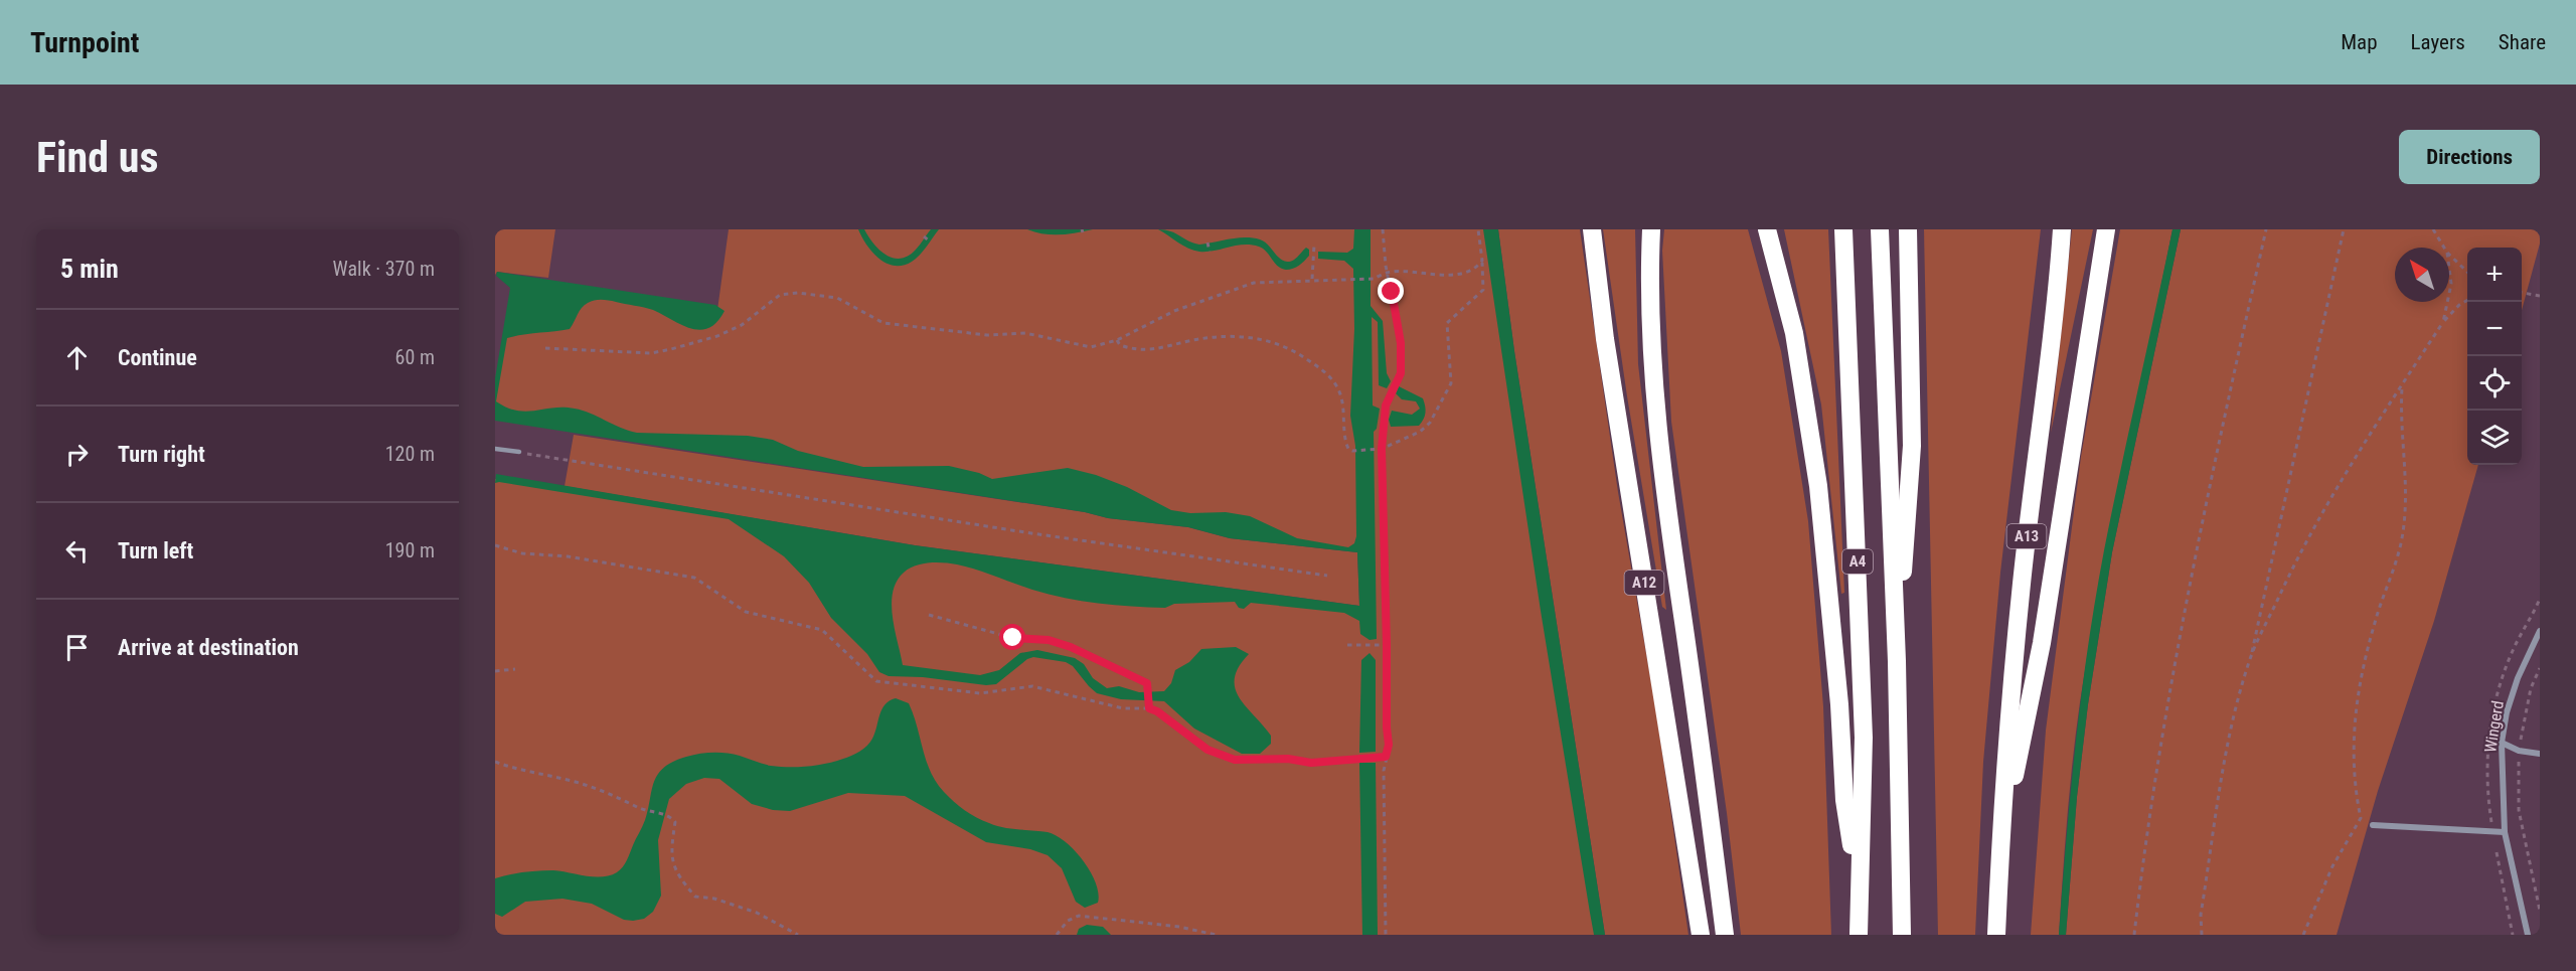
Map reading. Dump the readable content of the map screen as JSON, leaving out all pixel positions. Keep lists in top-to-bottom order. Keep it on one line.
{"streets":{"highway":["A13","A4","A12"],"street":["Wingerd"]},"north":"top left","page":{"header":"Turnpoint","nav":["Map","Layers","Share"],"buttons":"Directions","title":"Find us","heading":["5 min","Walk · 370 m"],"map_buttons":["+","−"],"list":[["Continue","60 m"],["Turn right","120 m"],["Turn left","190 m"],"Arrive at destination"]}}
